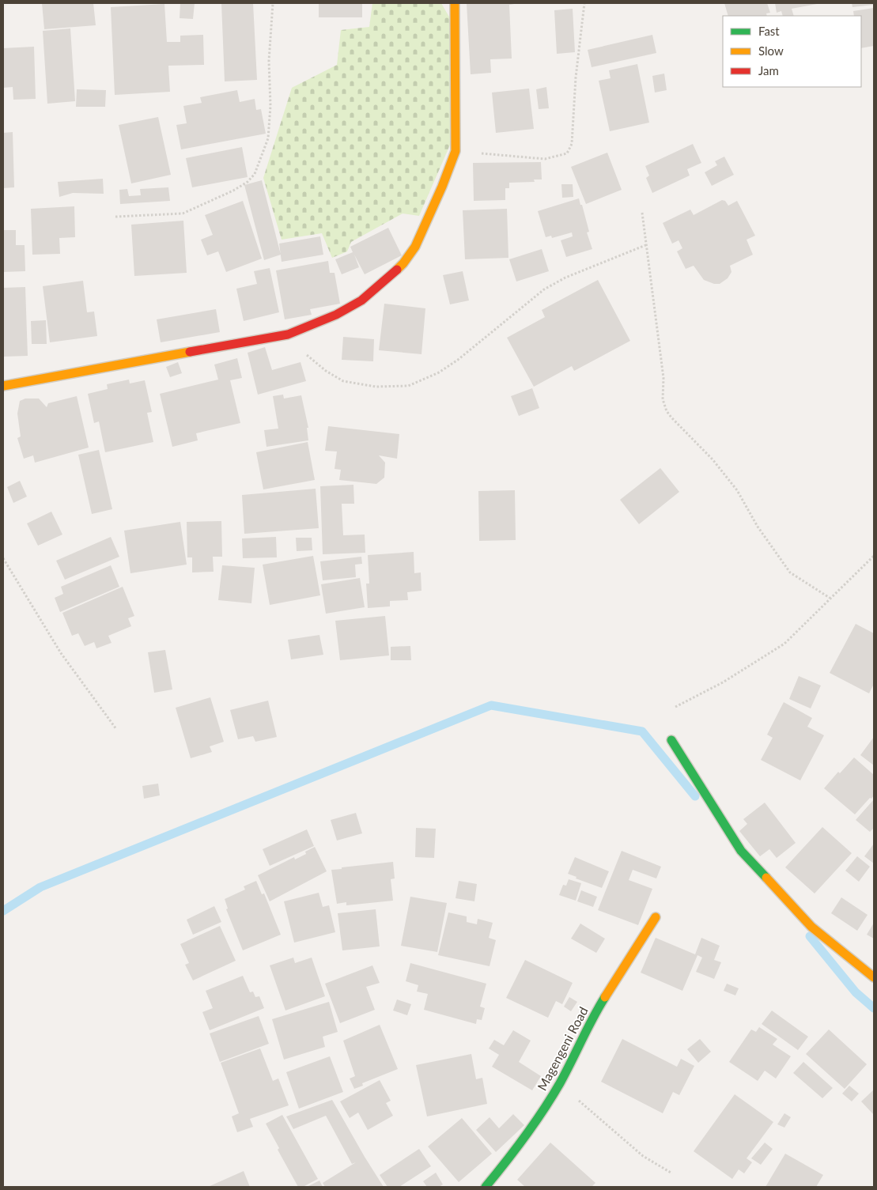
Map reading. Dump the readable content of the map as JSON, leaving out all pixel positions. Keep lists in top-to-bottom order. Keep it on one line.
{"streets":{"street":["Magengeni Road"]},"legend":["Fast","Slow","Jam"]}
